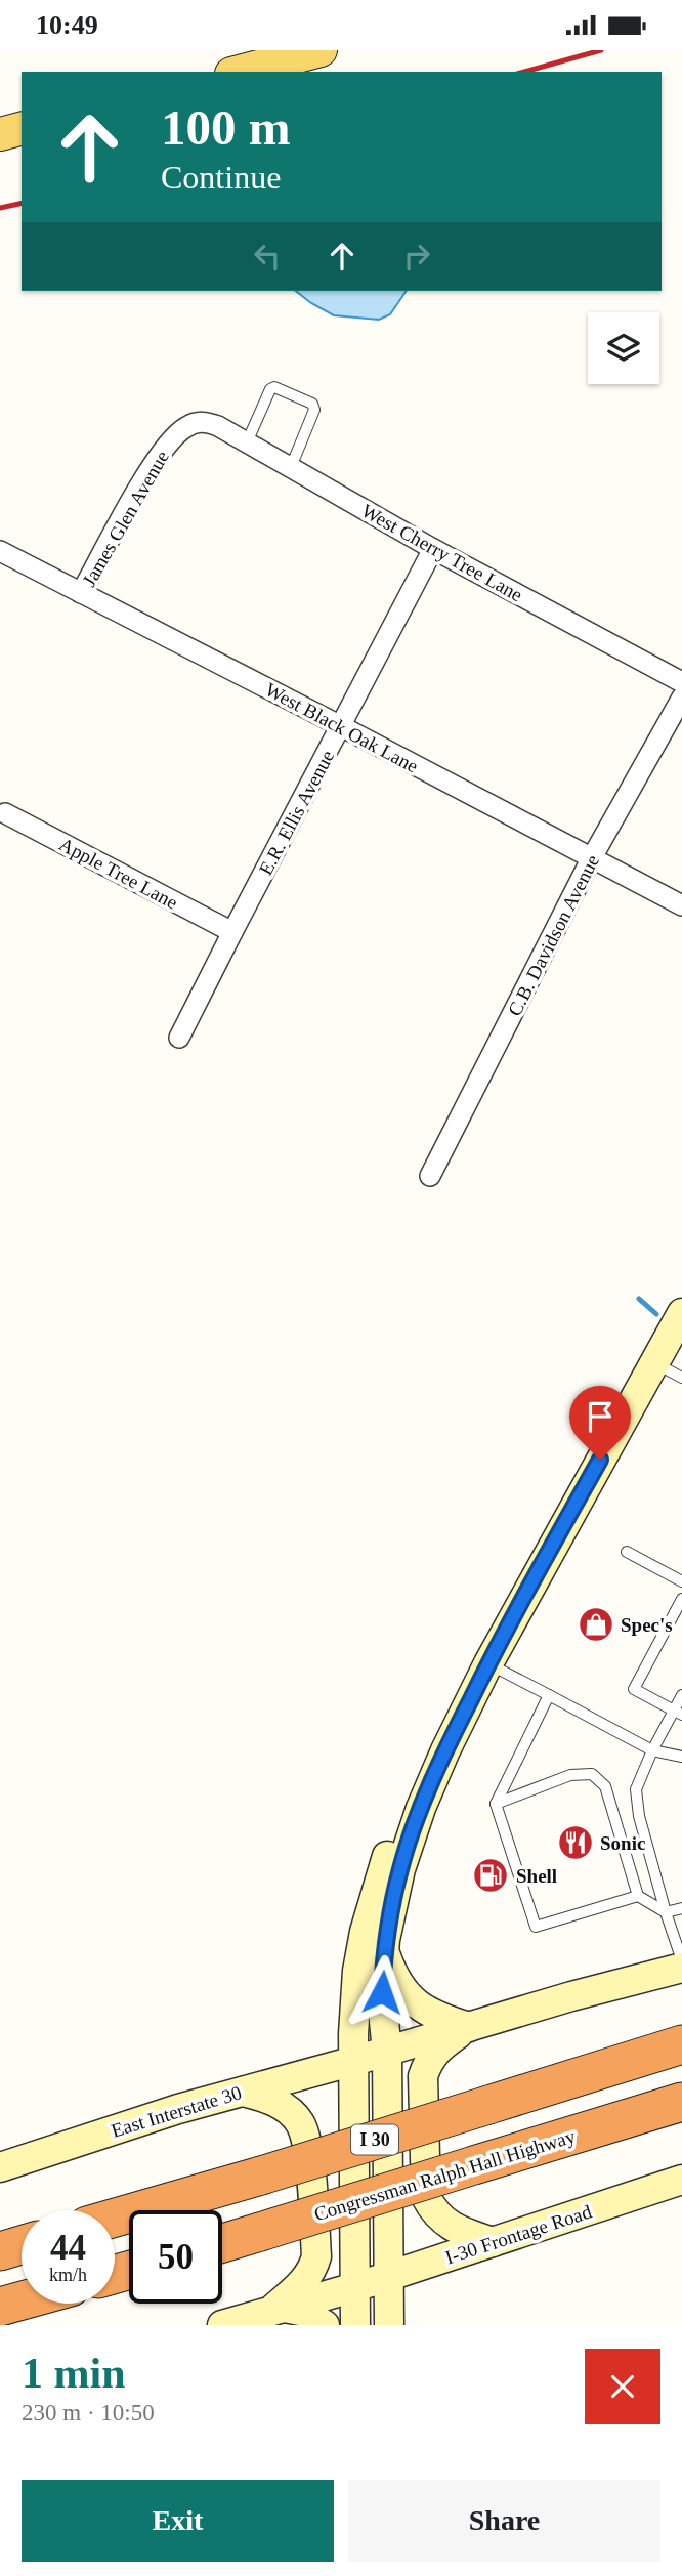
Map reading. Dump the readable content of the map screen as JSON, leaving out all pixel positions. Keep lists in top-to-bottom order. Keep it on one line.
{"streets":{"highway":["I 30","Congressman Ralph Hall Highway"],"main road":["East Interstate 30","I-30 Frontage Road"],"street":["James Glen Avenue","West Cherry Tree Lane","West Black Oak Lane","E.R. Ellis Avenue","Apple Tree Lane","C.B. Davidson Avenue"]},"crossings":[["James Glen Avenue","West Cherry Tree Lane"],["James Glen Avenue","West Black Oak Lane"],["West Cherry Tree Lane","E.R. Ellis Avenue"],["West Black Oak Lane","E.R. Ellis Avenue"],["West Black Oak Lane","C.B. Davidson Avenue"],["E.R. Ellis Avenue","Apple Tree Lane"]],"places":{"shop":["Spec's"],"restaurant":["Sonic"],"fuel station":["Shell"]},"page":{"status":"10:49","turn":["100 m","Continue"],"speed":"44 km/h","limit":"50","heading":["1 min","230 m · 10:50"],"buttons":["Exit","Share"]}}
